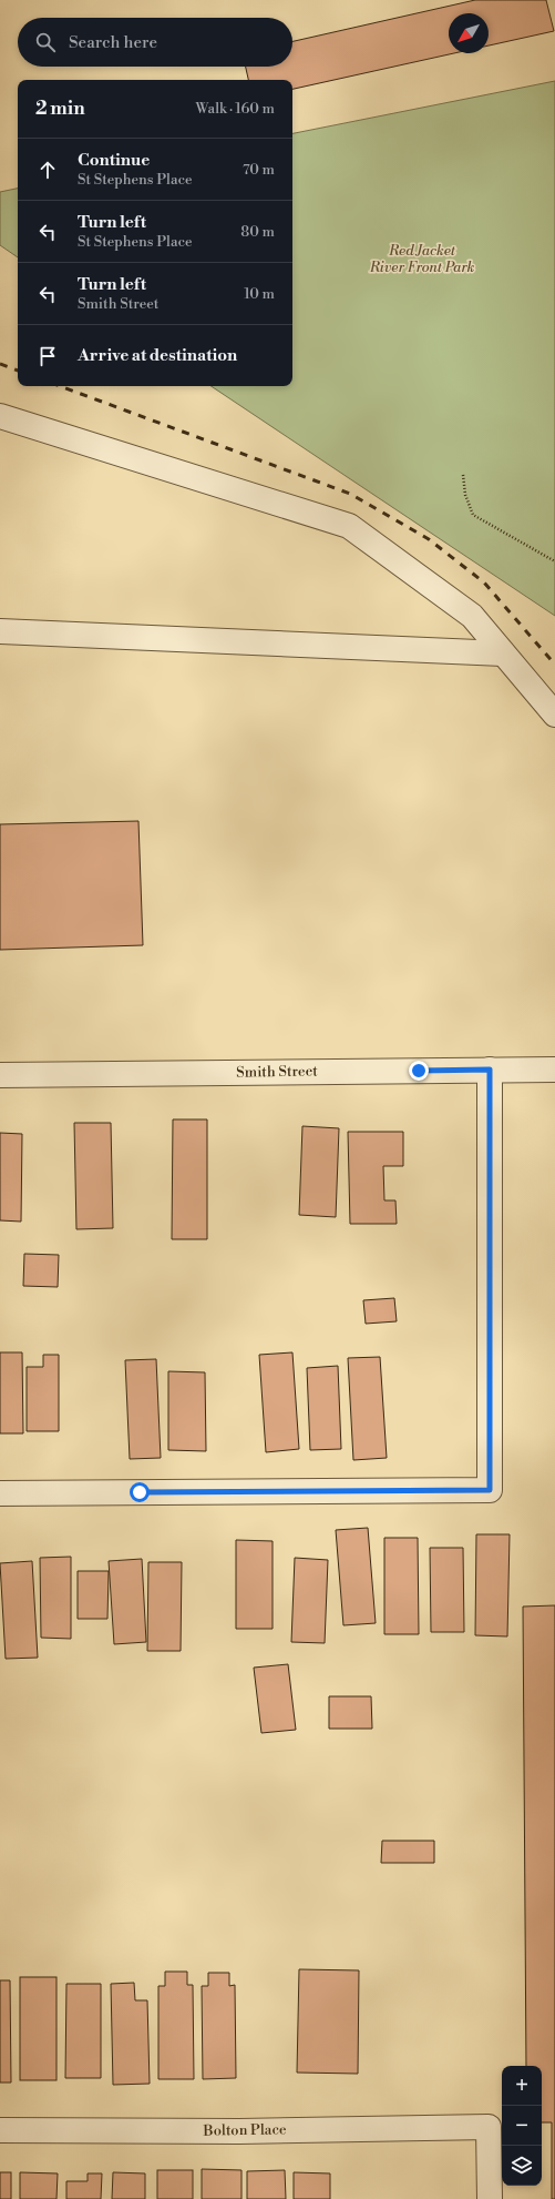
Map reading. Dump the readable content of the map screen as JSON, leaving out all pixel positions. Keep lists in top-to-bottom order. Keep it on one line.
{"streets":{"street":["Smith Street","Bolton Place"]},"parks":["Red Jacket River Front Park"],"north":"bottom left","page":{"search":"Search here","heading":["2 min","Walk · 160 m"],"list":[["Continue","St Stephens Place","70 m"],["Turn left","St Stephens Place","80 m"],["Turn left","Smith Street","10 m"],"Arrive at destination"],"map_buttons":["+","−"]}}
